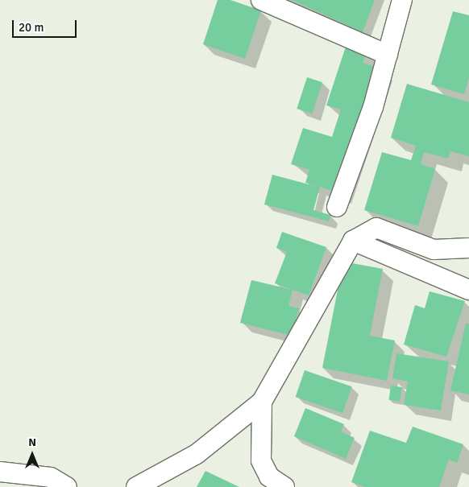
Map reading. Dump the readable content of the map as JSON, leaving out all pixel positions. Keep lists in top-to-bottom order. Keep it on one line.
{"scale_bar":"20 m","north":"top"}
